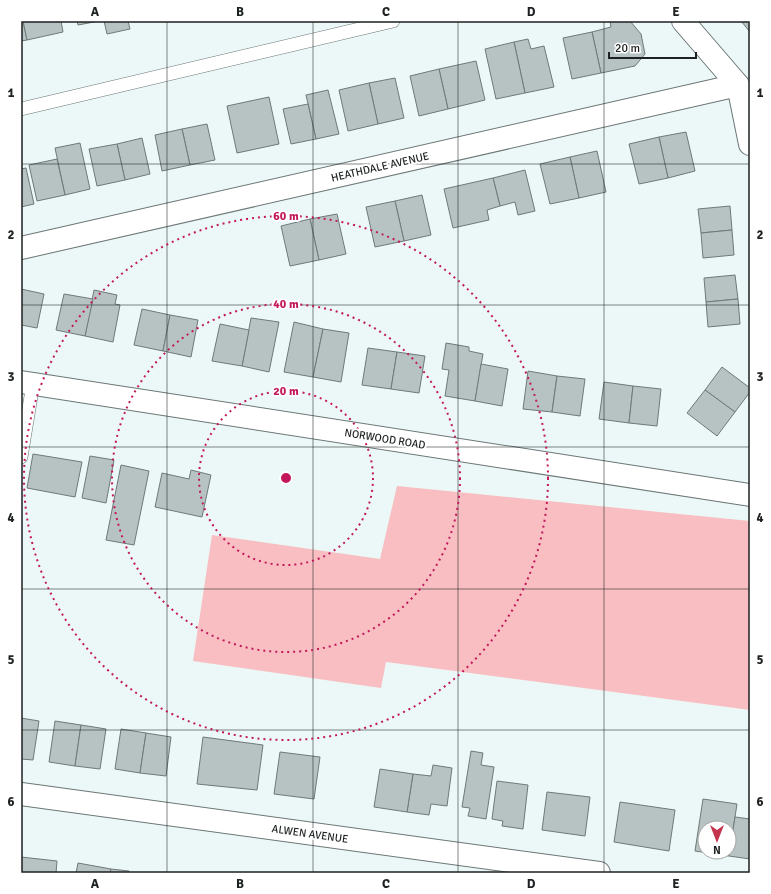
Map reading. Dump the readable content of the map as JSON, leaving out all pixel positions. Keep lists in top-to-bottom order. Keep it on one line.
{"streets":{"street":["HEATHDALE AVENUE","NORWOOD ROAD","ALWEN AVENUE"]},"scale_bar":"20 m","north":"bottom","grid":{"columns":["A","B","C","D","E"],"rows":["1","2","3","4","5","6"]},"rings":["60 m","40 m","20 m"]}
